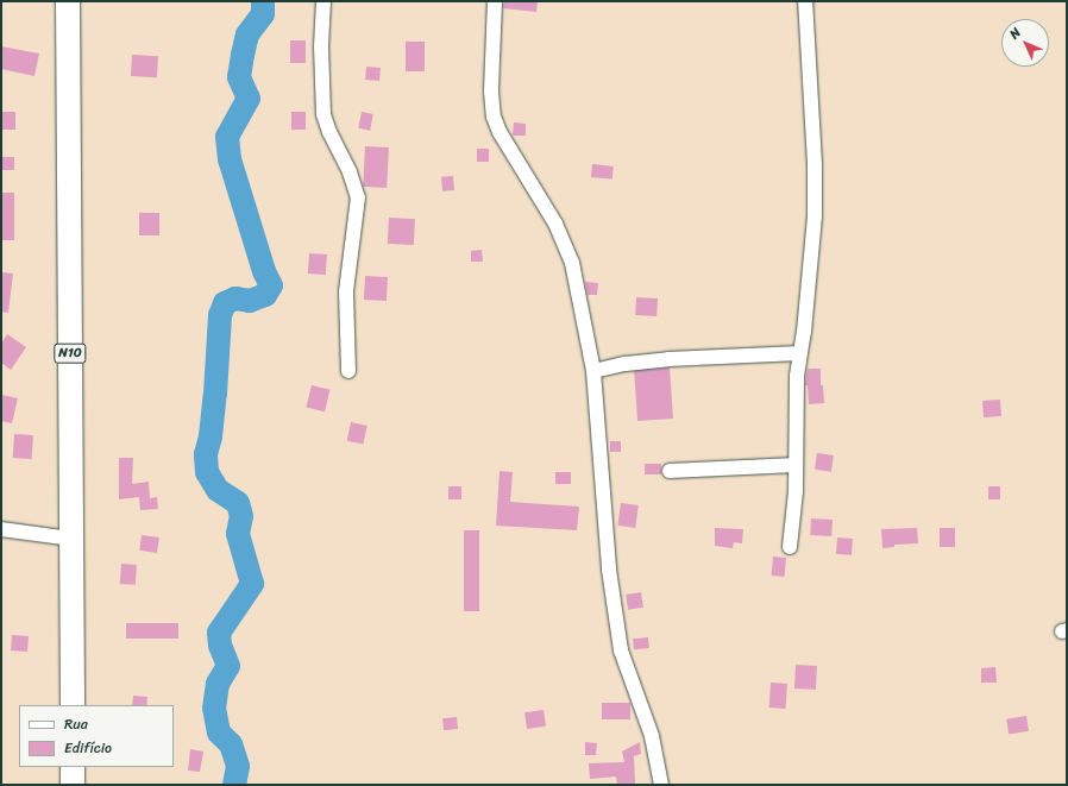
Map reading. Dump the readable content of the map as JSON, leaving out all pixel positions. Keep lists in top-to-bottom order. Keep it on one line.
{"streets":{"main road":["N10"]},"legend":["Rua","Edifício"],"north":"top left"}
